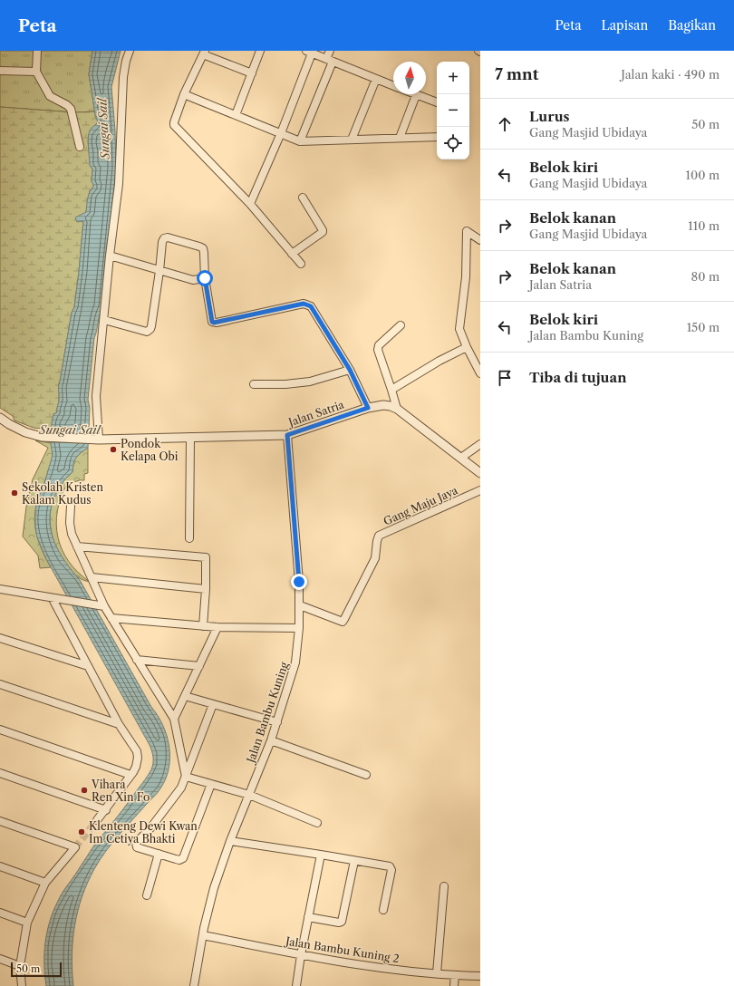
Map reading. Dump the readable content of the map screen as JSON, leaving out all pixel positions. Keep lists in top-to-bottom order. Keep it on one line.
{"streets":{"street":["Jalan Satria","Gang Maju Jaya","Jalan Bambu Kuning","Jalan Bambu Kuning 2"]},"crossings":[["Jalan Satria","Jalan Bambu Kuning"],["Gang Maju Jaya","Jalan Bambu Kuning"],["Jalan Bambu Kuning","Jalan Bambu Kuning 2"]],"water":["Sungai Sail"],"places":["Pondok Kelapa Obi","Sekolah Kristen Kalam Kudus","Vihara Ren Xin Fo","Klenteng Dewi Kwan Im Cetiya Bhakti"],"scale_bar":"50 m","north":"top","page":{"header":"Peta","nav":["Peta","Lapisan","Bagikan"],"heading":["7 mnt","Jalan kaki · 490 m"],"map_buttons":["+","−"],"list":[["Lurus","Gang Masjid Ubidaya","50 m"],["Belok kiri","Gang Masjid Ubidaya","100 m"],["Belok kanan","Gang Masjid Ubidaya","110 m"],["Belok kanan","Jalan Satria","80 m"],["Belok kiri","Jalan Bambu Kuning","150 m"],"Tiba di tujuan"],"scale":"50 m"}}
